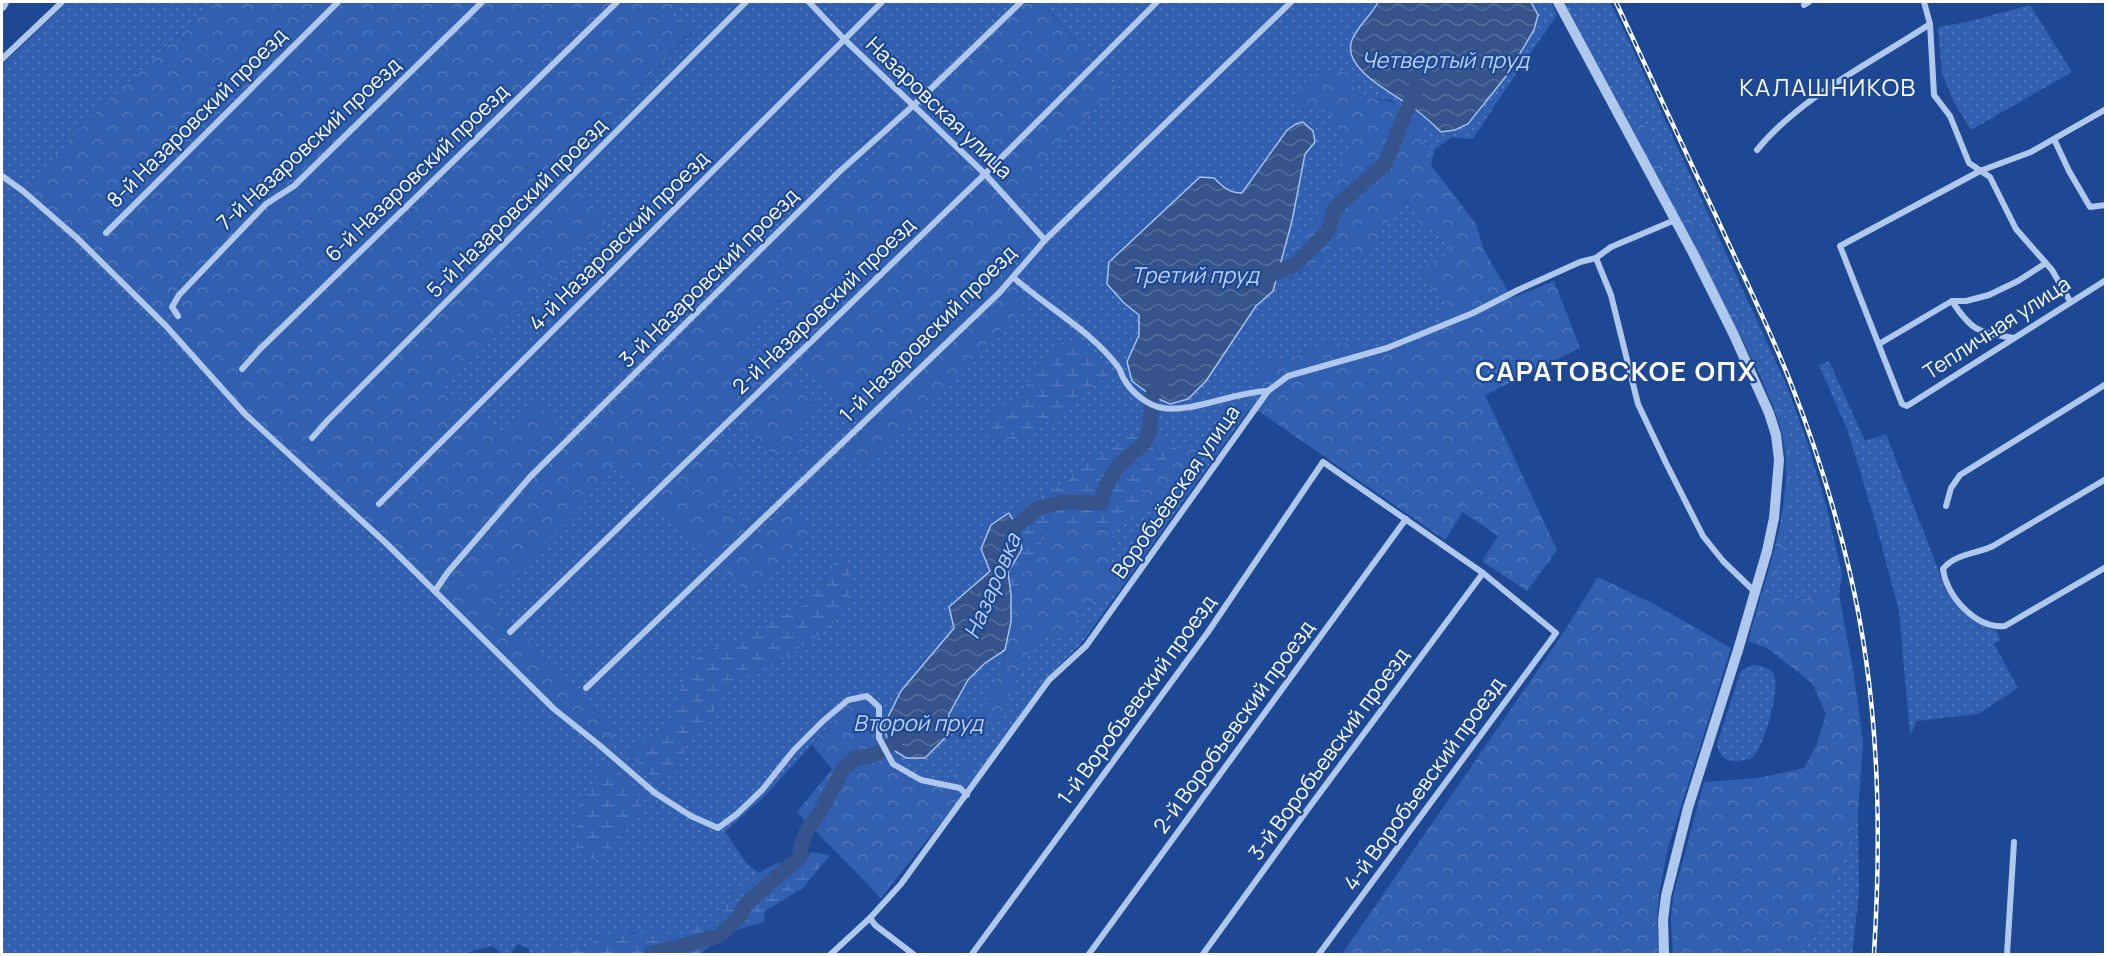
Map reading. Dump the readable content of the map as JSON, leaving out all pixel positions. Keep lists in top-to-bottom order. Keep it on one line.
{"streets":{"street":["Назаровская улица","8-й Назаровский проезд","7-й Назаровский проезд","6-й Назаровский проезд","5-й Назаровский проезд","4-й Назаровский проезд","3-й Назаровский проезд","2-й Назаровский проезд","Тепличная улица","1-й Назаровский проезд","Воробьёвская улица","1-й Воробъевский проезд","2-й Воробъевский проезд","3-й Воробъевский проезд","4-й Воробъевский проезд"]},"crossings":[["Назаровская улица","4-й Назаровский проезд"],["Назаровская улица","3-й Назаровский проезд"],["Назаровская улица","2-й Назаровский проезд"],["Назаровская улица","1-й Назаровский проезд"],["1-й Воробъевский проезд","2-й Воробъевский проезд"],["3-й Воробъевский проезд","4-й Воробъевский проезд"]],"districts":["КАЛАШНИКОВ","САРАТОВСКОЕ ОПХ"],"water":["Четвертый пруд","Третий пруд","Назаровка","Второй пруд"]}
